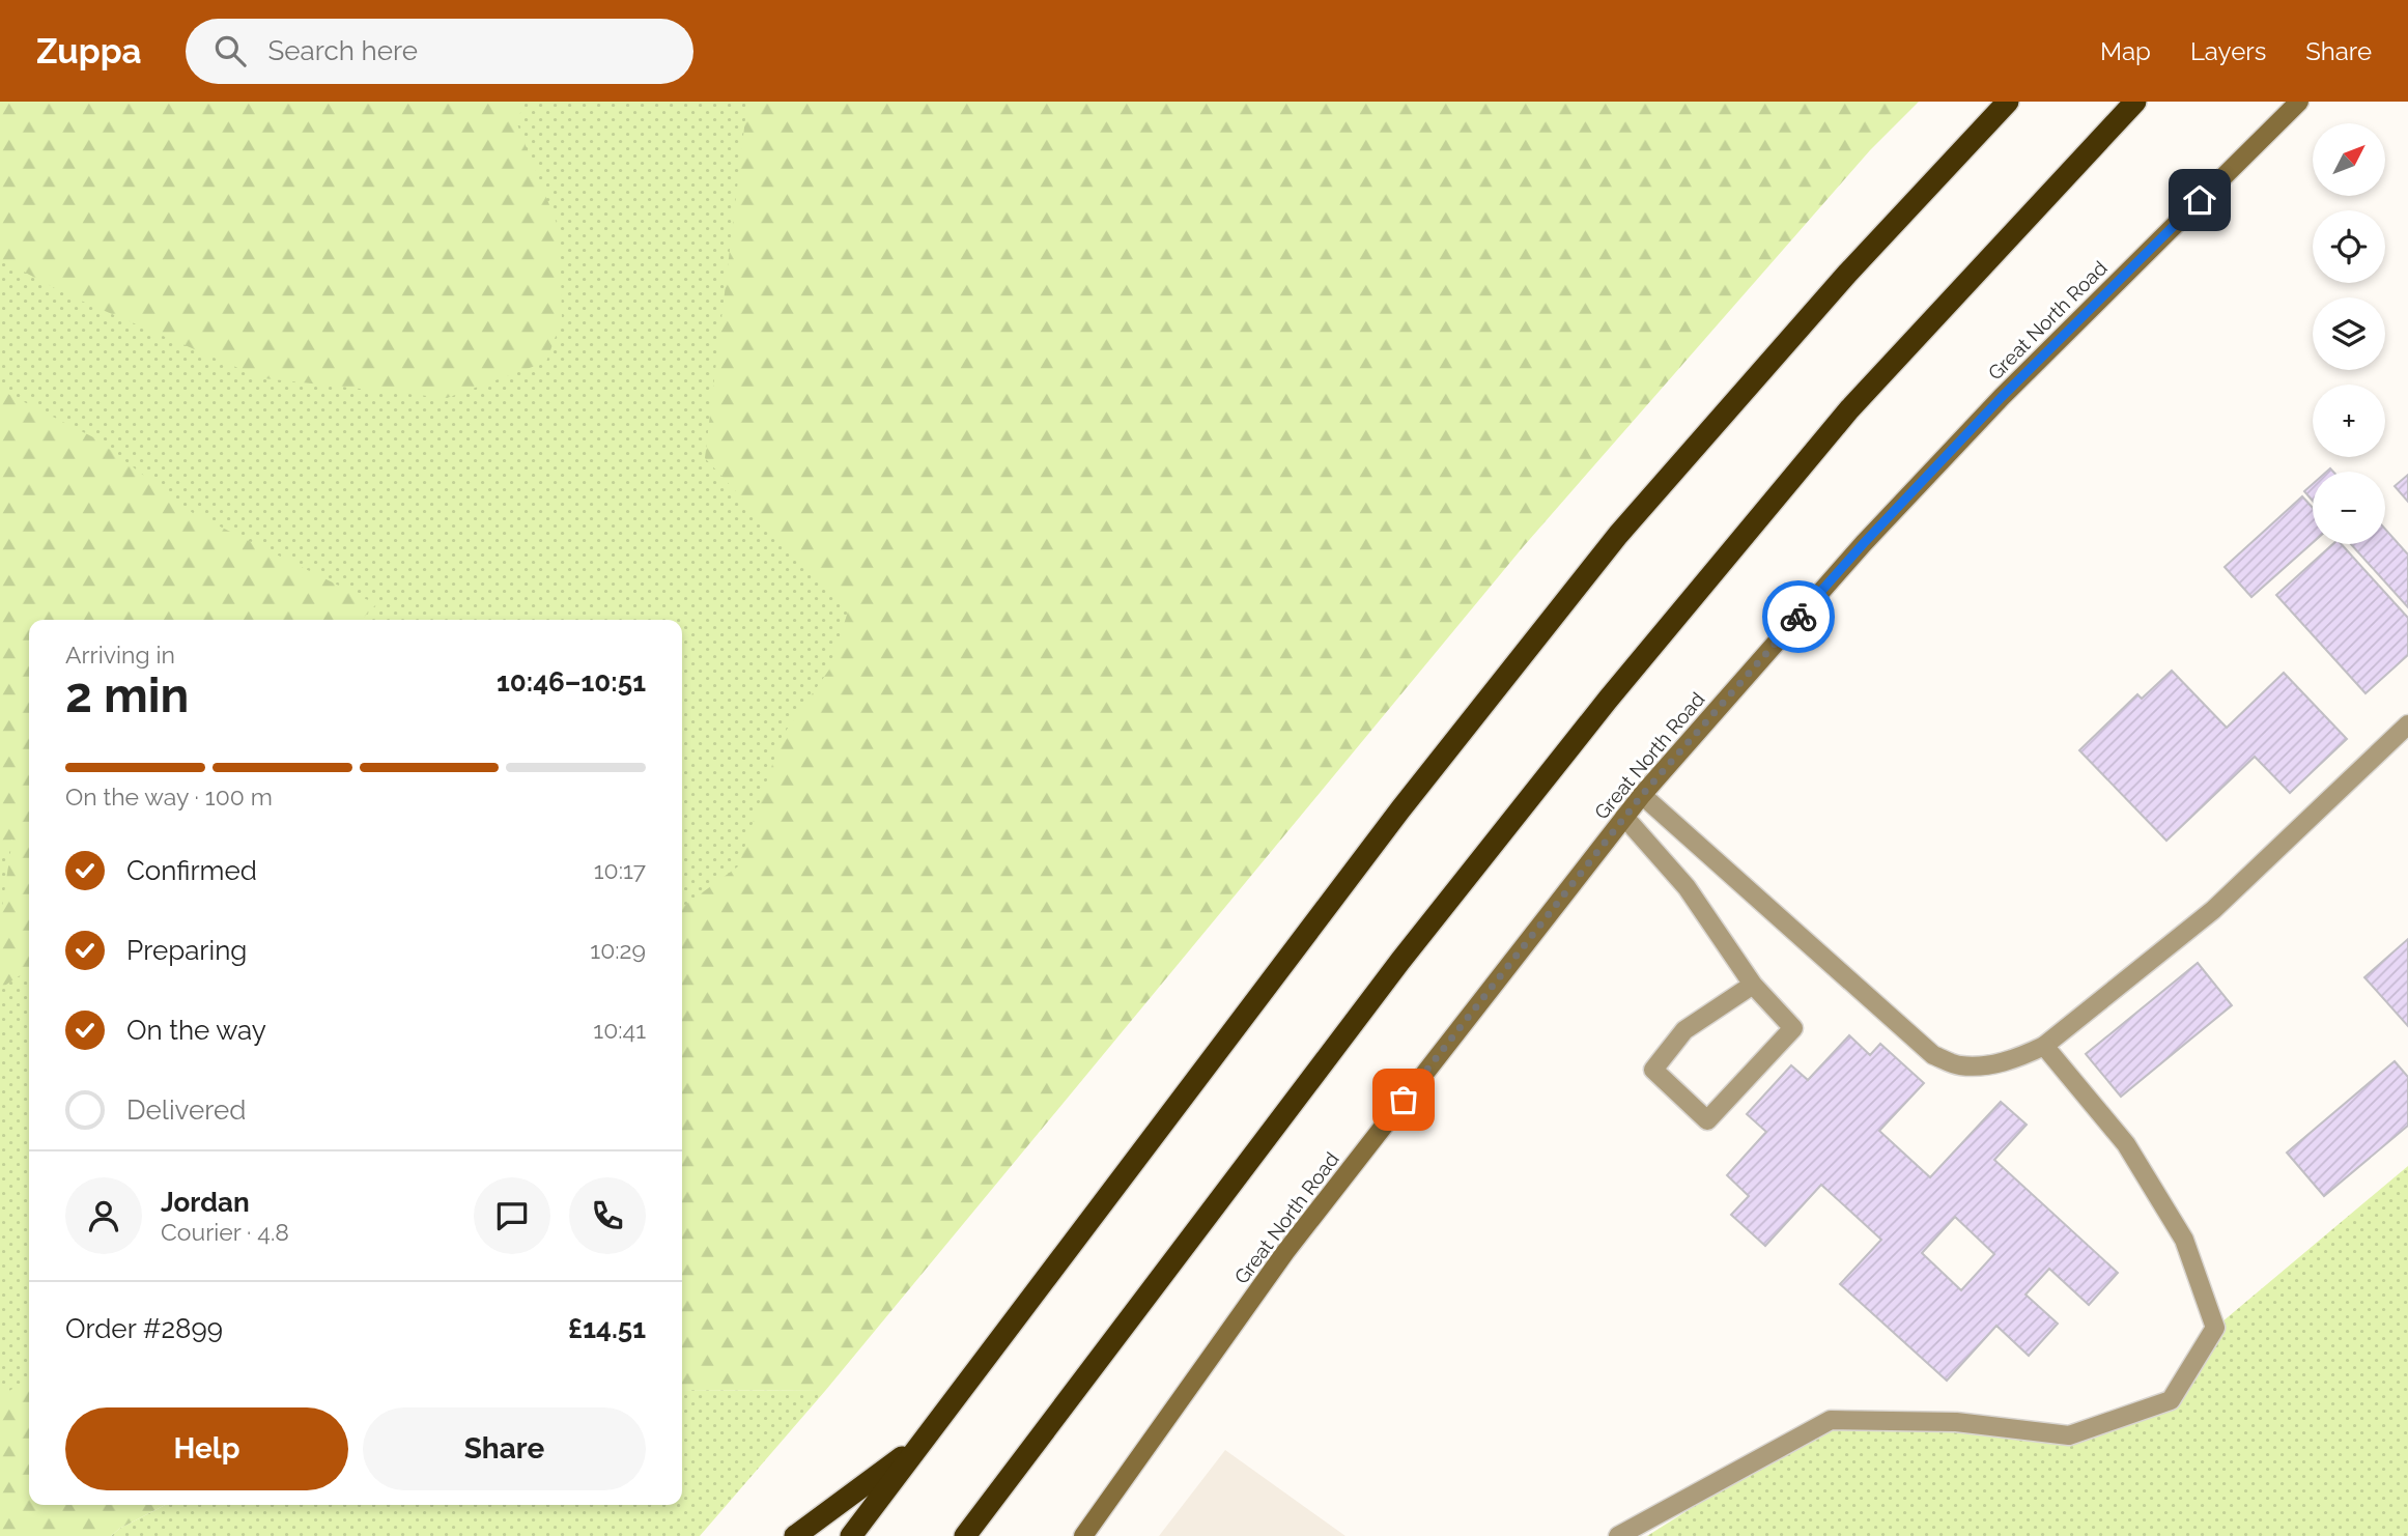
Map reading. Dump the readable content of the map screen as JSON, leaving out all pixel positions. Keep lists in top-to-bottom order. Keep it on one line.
{"streets":{"main road":["Great North Road"]},"north":"top right","page":{"header":"Zuppa","search":"Search here","nav":["Map","Layers","Share"],"map_buttons":["+","−"],"heading":["2 min","Arriving in","10:46–10:51"],"panel":["Jordan","Courier · 4.8","Order #2899","£14.51"],"bar":"On the way · 100 m","list":[["Confirmed","10:17"],["Preparing","10:29"],["On the way","10:41"],"Delivered"],"buttons":["Help","Share"]}}
